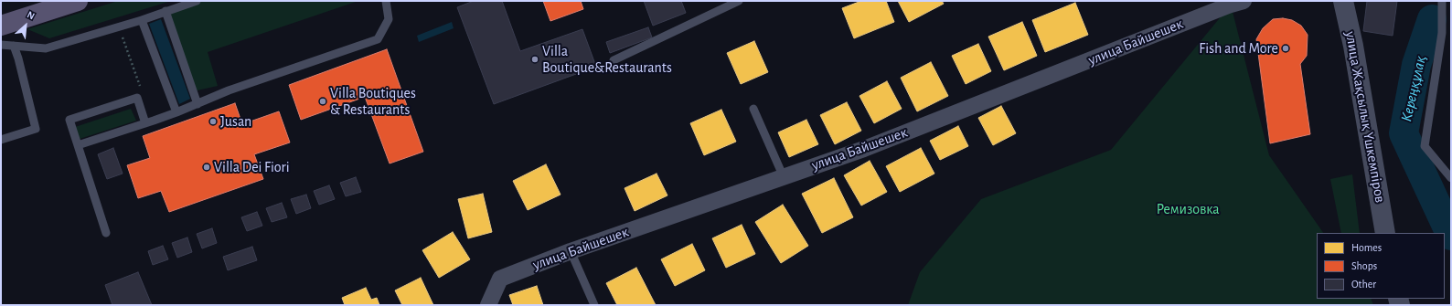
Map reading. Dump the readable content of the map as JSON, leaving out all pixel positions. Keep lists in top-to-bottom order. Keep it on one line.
{"streets":{"street":["улица Байшешек","улица Жақсылық Үшкемпіров"]},"water":["Кереңқұлақ"],"parks":["Ремизовка"],"places":["Fish and More","Villa Boutique&Restaurants","Villa Boutiques & Restaurants","Jusan","Villa Dei Fiori"],"legend":["Homes","Shops","Other"],"north":"top right"}
